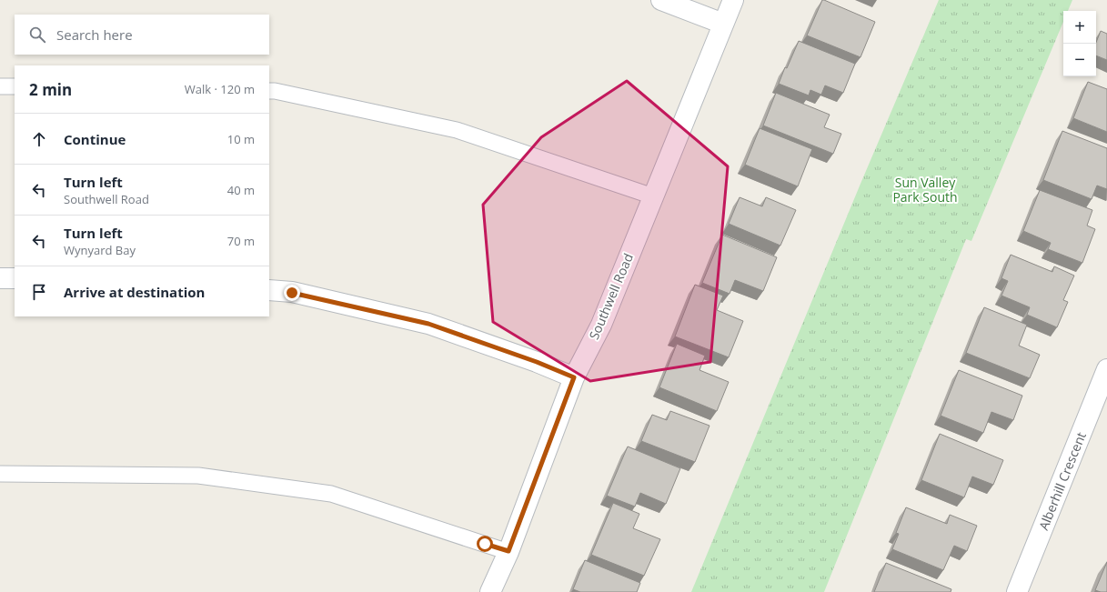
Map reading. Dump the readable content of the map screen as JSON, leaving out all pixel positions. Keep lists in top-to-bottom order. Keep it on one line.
{"streets":{"street":["Southwell Road","Alberhill Crescent"]},"parks":["Sun Valley Park South"],"page":{"map_buttons":["+","−"],"search":"Search here","heading":["2 min","Walk · 120 m"],"list":[["Continue","10 m"],["Turn left","Southwell Road","40 m"],["Turn left","Wynyard Bay","70 m"],"Arrive at destination"]}}
